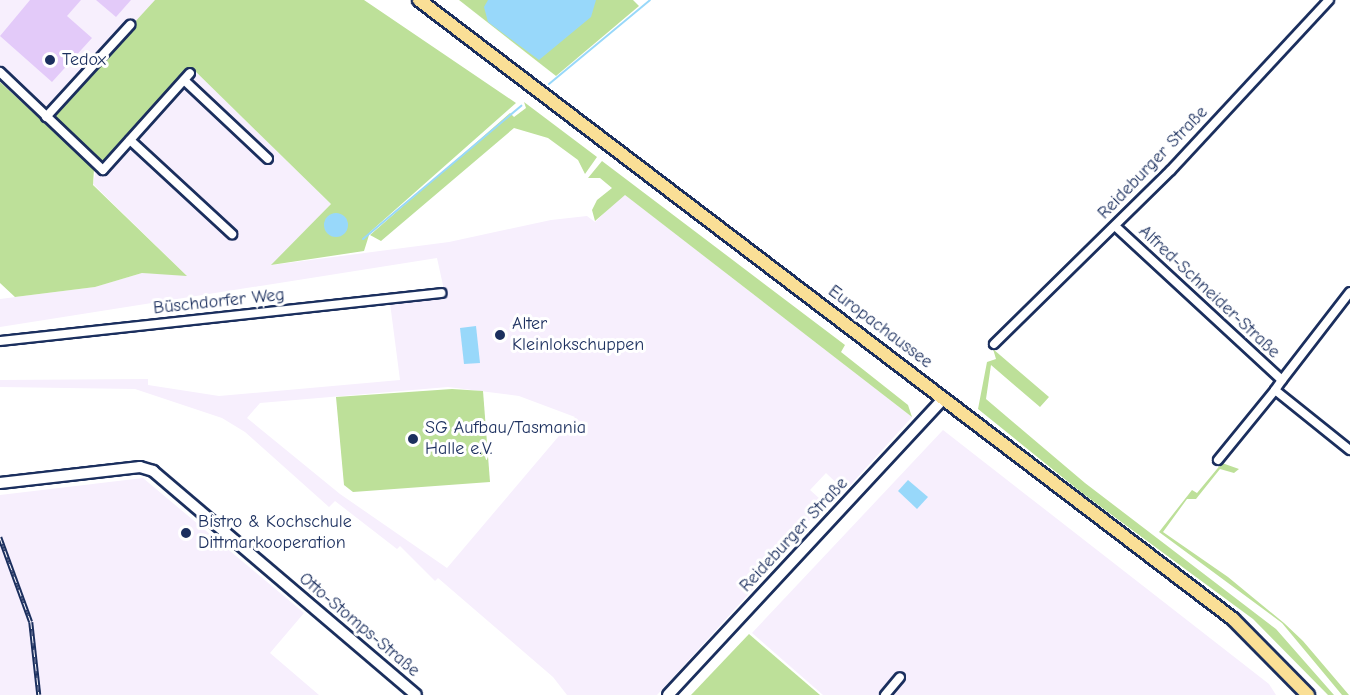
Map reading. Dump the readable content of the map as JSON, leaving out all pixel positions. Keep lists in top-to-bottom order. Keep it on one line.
{"streets":{"main road":["Europachaussee"],"street":["Reideburger Straße","Alfred-Schneider-Straße","Büschdorfer Weg","Otto-Stomps-Straße"]},"crossings":[["Reideburger Straße","Alfred-Schneider-Straße"],["Reideburger Straße","Europachaussee"]],"places":["Tedox","Alter Kleinlokschuppen","SG Aufbau/Tasmania Halle e.V.","Bistro & Kochschule Dittmarkooperation"]}
